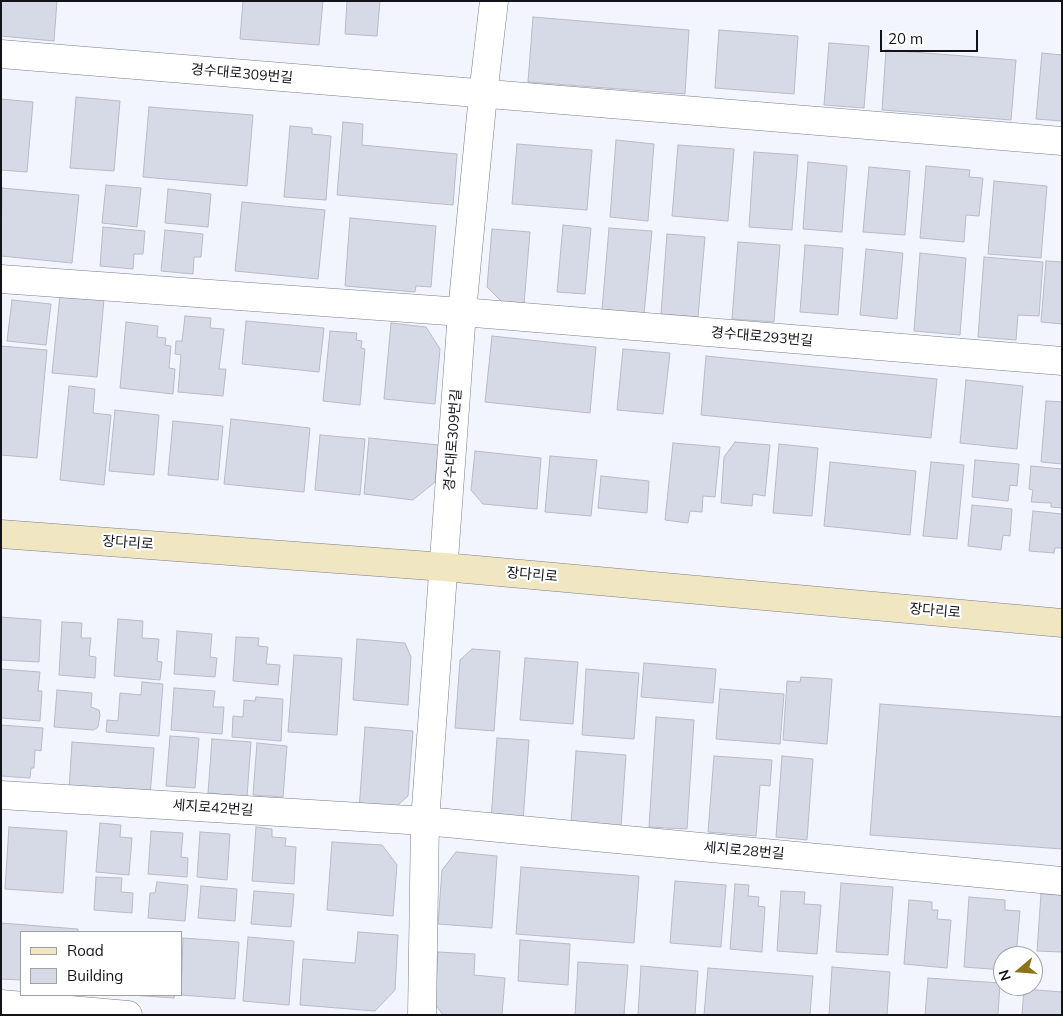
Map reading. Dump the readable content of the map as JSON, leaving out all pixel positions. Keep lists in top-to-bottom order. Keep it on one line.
{"streets":{"street":["경수대로309번길","경수대로293번길","장다리로","세지로42번길","세지로28번길"]},"crossings":[["경수대로309번길","경수대로293번길"],["경수대로309번길","장다리로"],["세지로42번길","세지로28번길"]],"legend":["Road","Building"],"scale_bar":"20 m","north":"left"}
